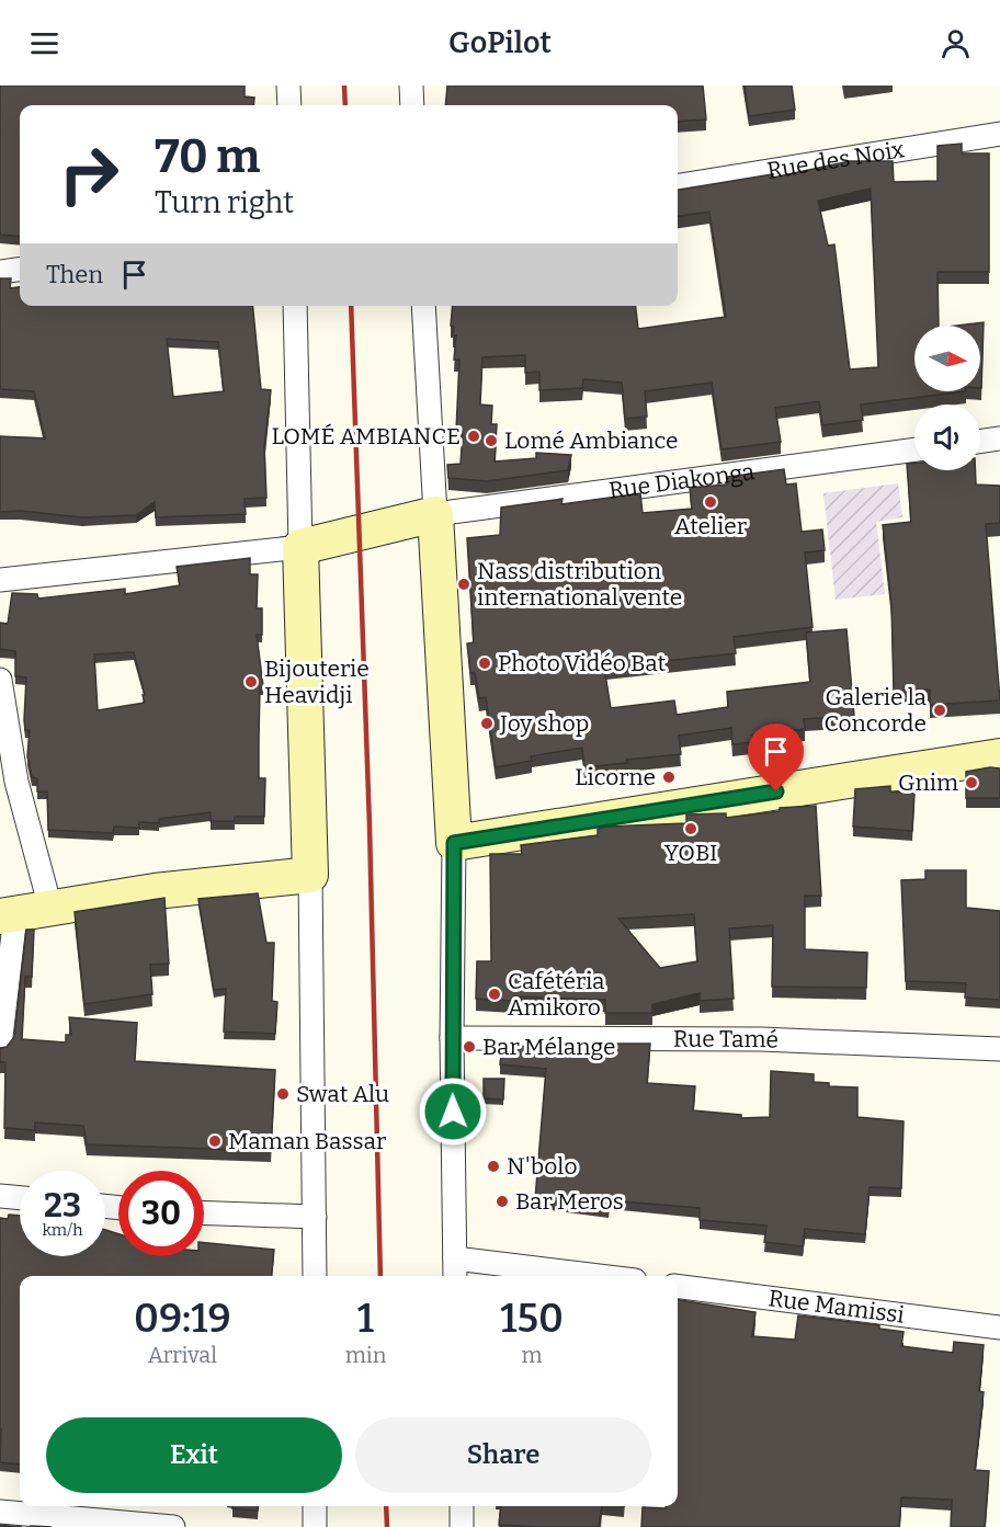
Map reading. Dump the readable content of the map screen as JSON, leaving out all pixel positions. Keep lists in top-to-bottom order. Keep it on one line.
{"streets":{"street":["Rue des Noix","Rue Diakonga","Rue Tamé","Rue Mamissi"]},"places":["LOMÉ AMBIANCE","Lomé Ambiance","Atelier","Nass distribution international vente","Photo Vidéo Bat","Bijouterie Heavidji","Galerie la Concorde","Joy shop","Licorne","Gnim","YOBI","Cafétéria Amikoro","Bar Mélange","Swat Alu","Maman Bassar","N'bolo","Bar Meros"],"north":"right","page":{"header":"GoPilot","turn":["70 m","Turn right"],"then":"Then","speed":"23 km/h","limit":"30","eta":["09:19","Arrival","1","min","150","m"],"buttons":["Exit","Share"]}}
